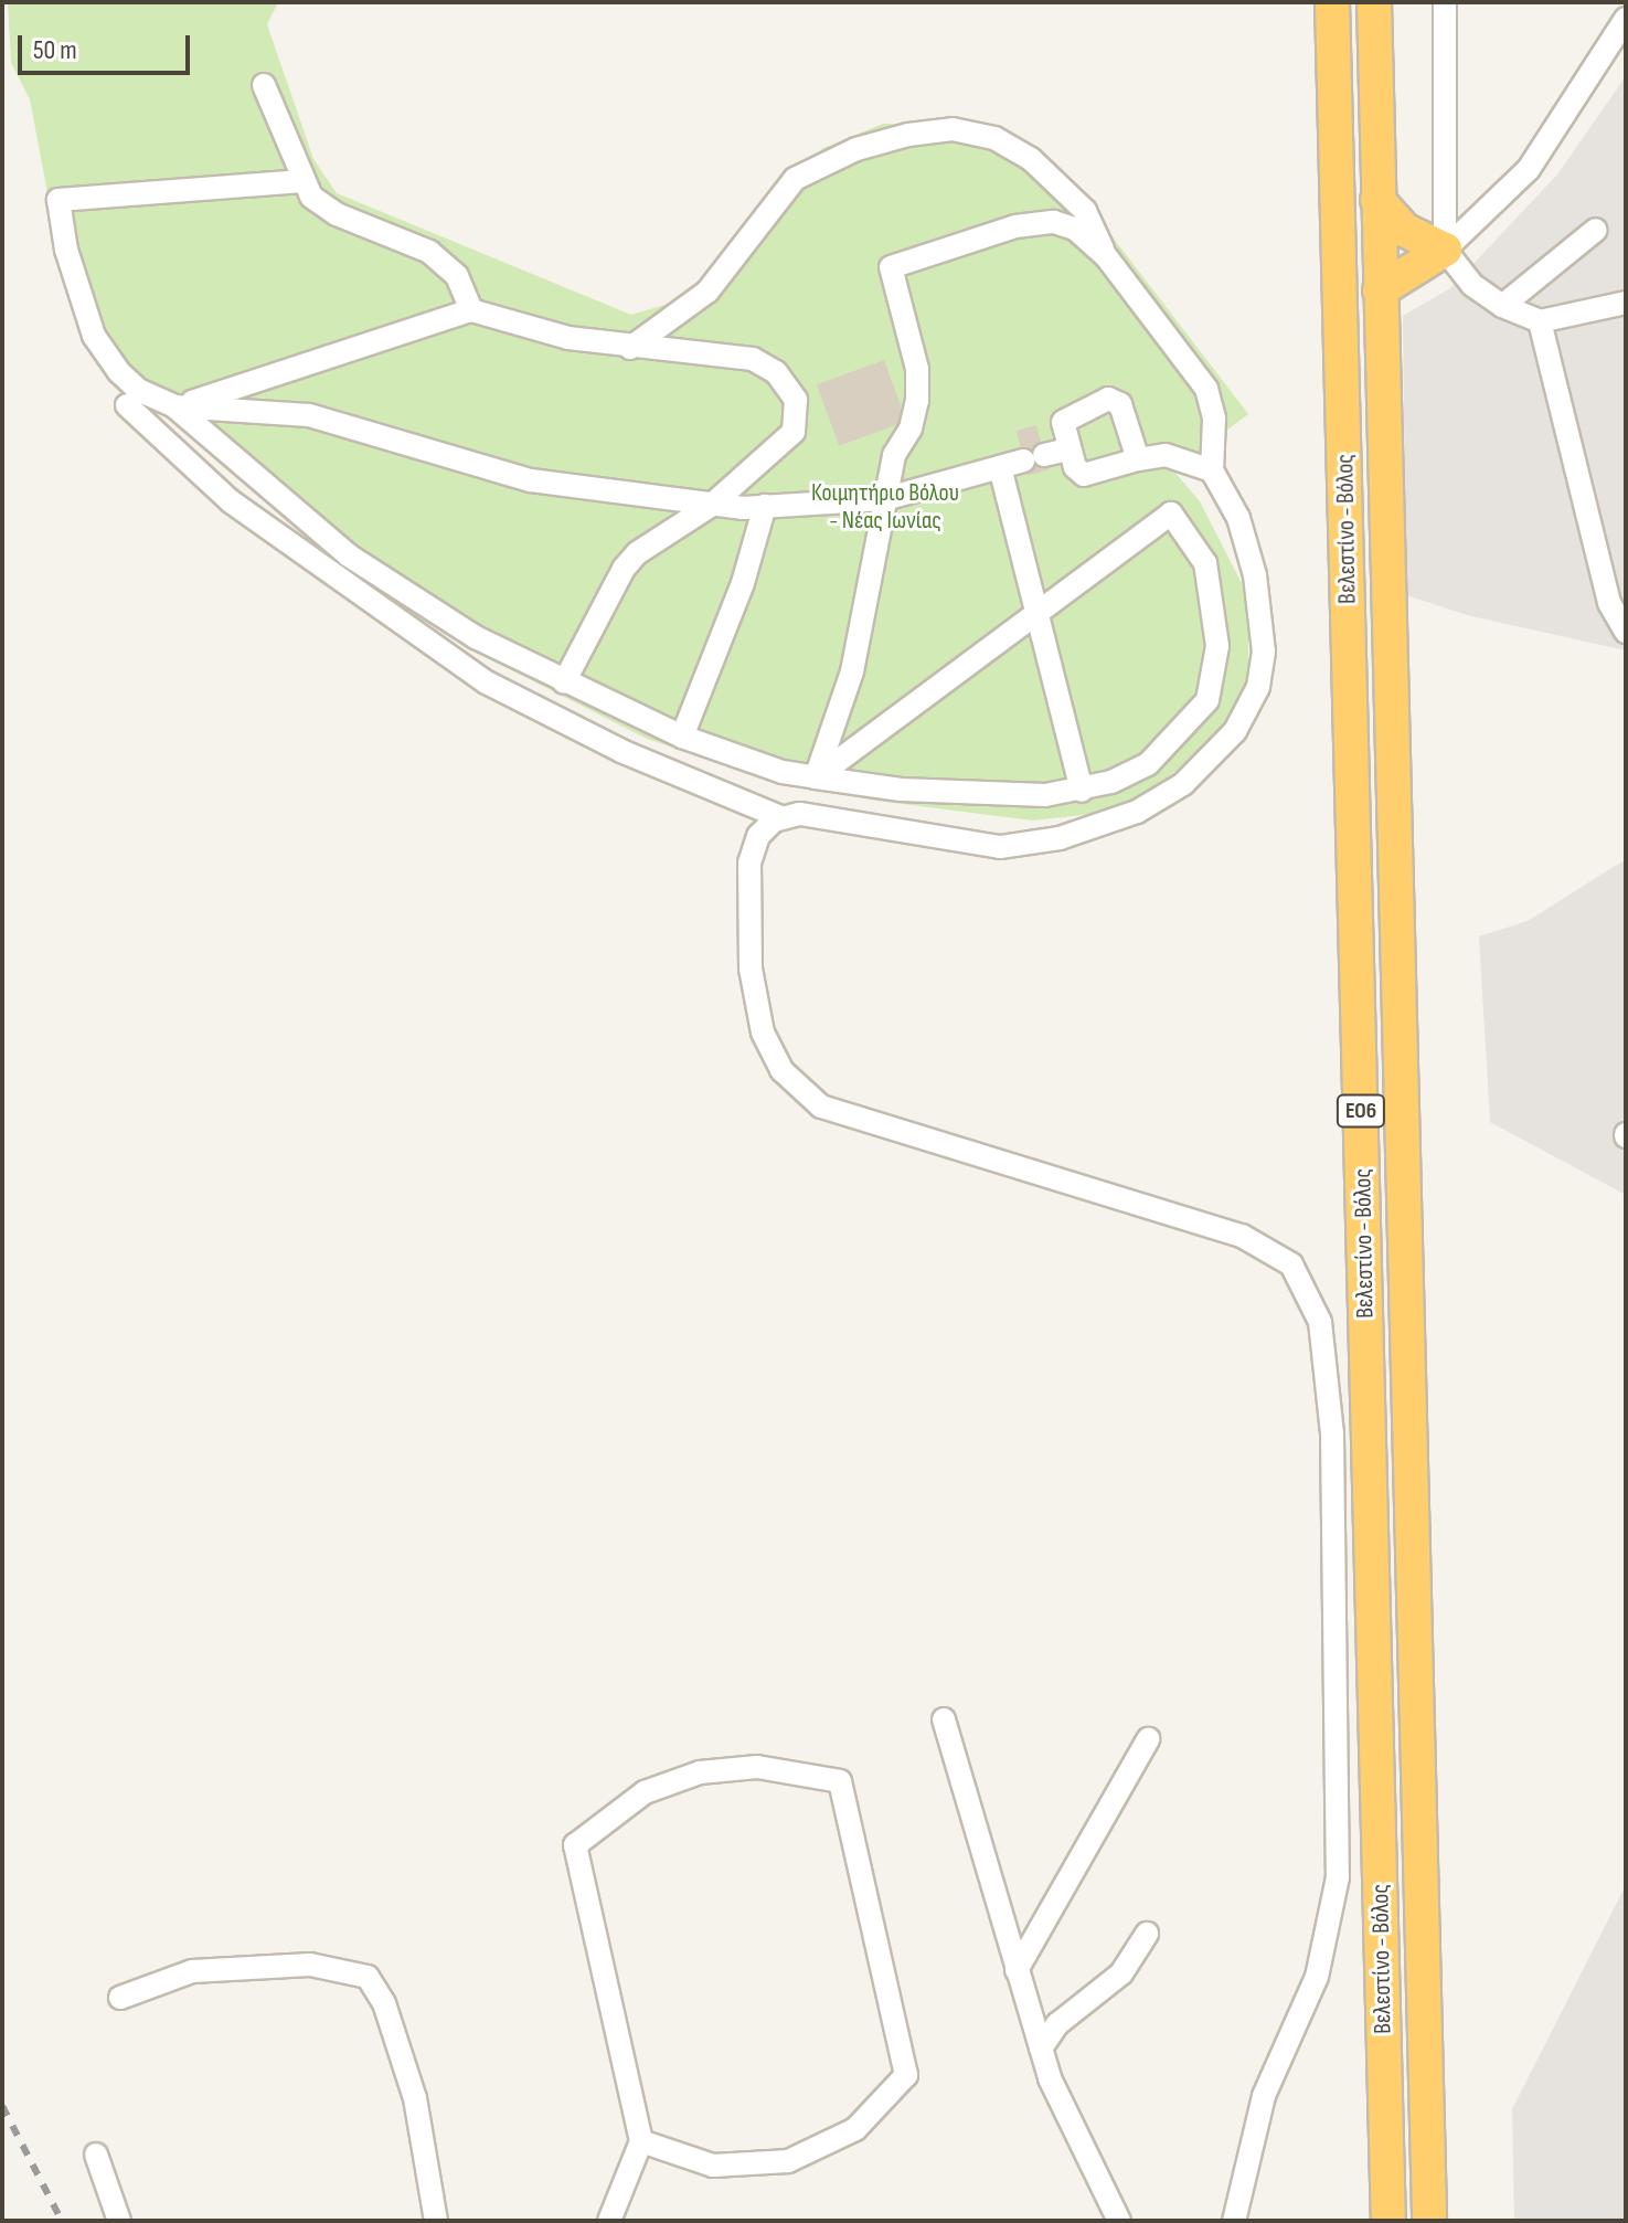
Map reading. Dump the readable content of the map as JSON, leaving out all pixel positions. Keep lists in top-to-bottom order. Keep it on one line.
{"streets":{"highway":["Βελεστίνο - Βόλος","ΕΟ6"]},"parks":["Κοιμητήριο Βόλου - Νέας Ιωνίας"],"scale_bar":"50 m"}
